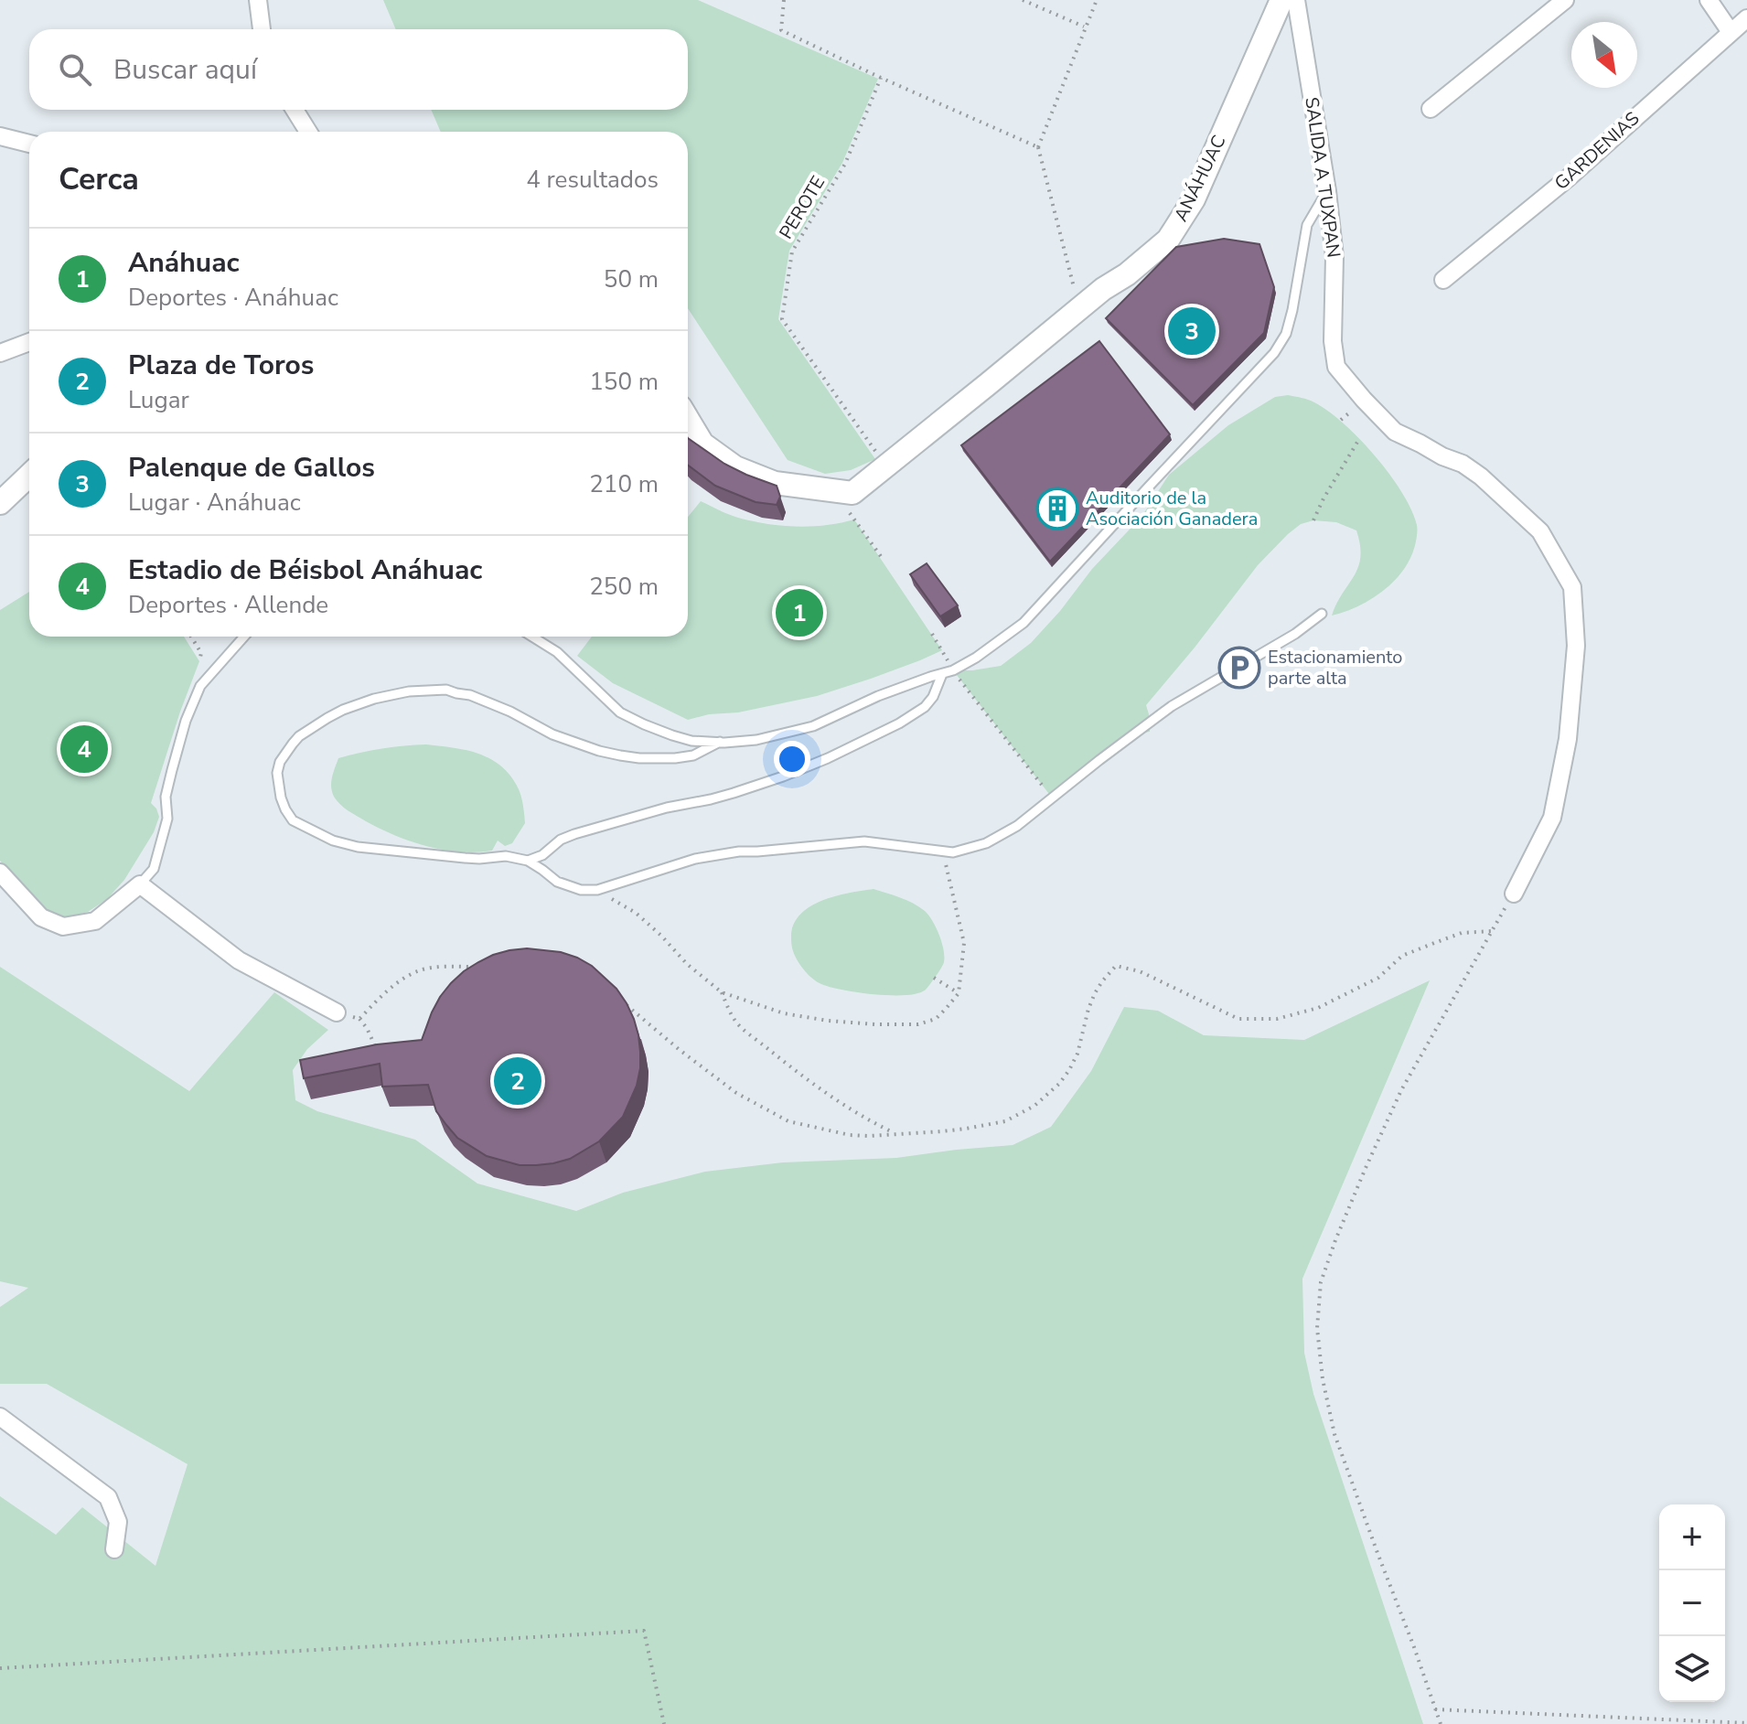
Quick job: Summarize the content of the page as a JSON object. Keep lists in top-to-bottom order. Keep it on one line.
{"streets":{"street":["GARDENIAS","SALIDA A TUXPAN","ANÁHUAC"],"path":["PEROTE"]},"places":{"building":["Auditorio de la Asociación Ganadera"],"parking":["Estacionamiento parte alta"]},"north":"bottom right","page":{"search":"Buscar aquí","heading":["Cerca","4 resultados"],"list":[{"mark":"1","name":"Anáhuac","note":"Deportes · Anáhuac","value":"50 m"},{"mark":"2","name":"Plaza de Toros","note":"Lugar","value":"150 m"},{"mark":"3","name":"Palenque de Gallos","note":"Lugar · Anáhuac","value":"210 m"},{"mark":"4","name":"Estadio de Béisbol Anáhuac","note":"Deportes · Allende","value":"250 m"}],"pins":["3","1","4","2"],"map_buttons":["+","−"]}}
